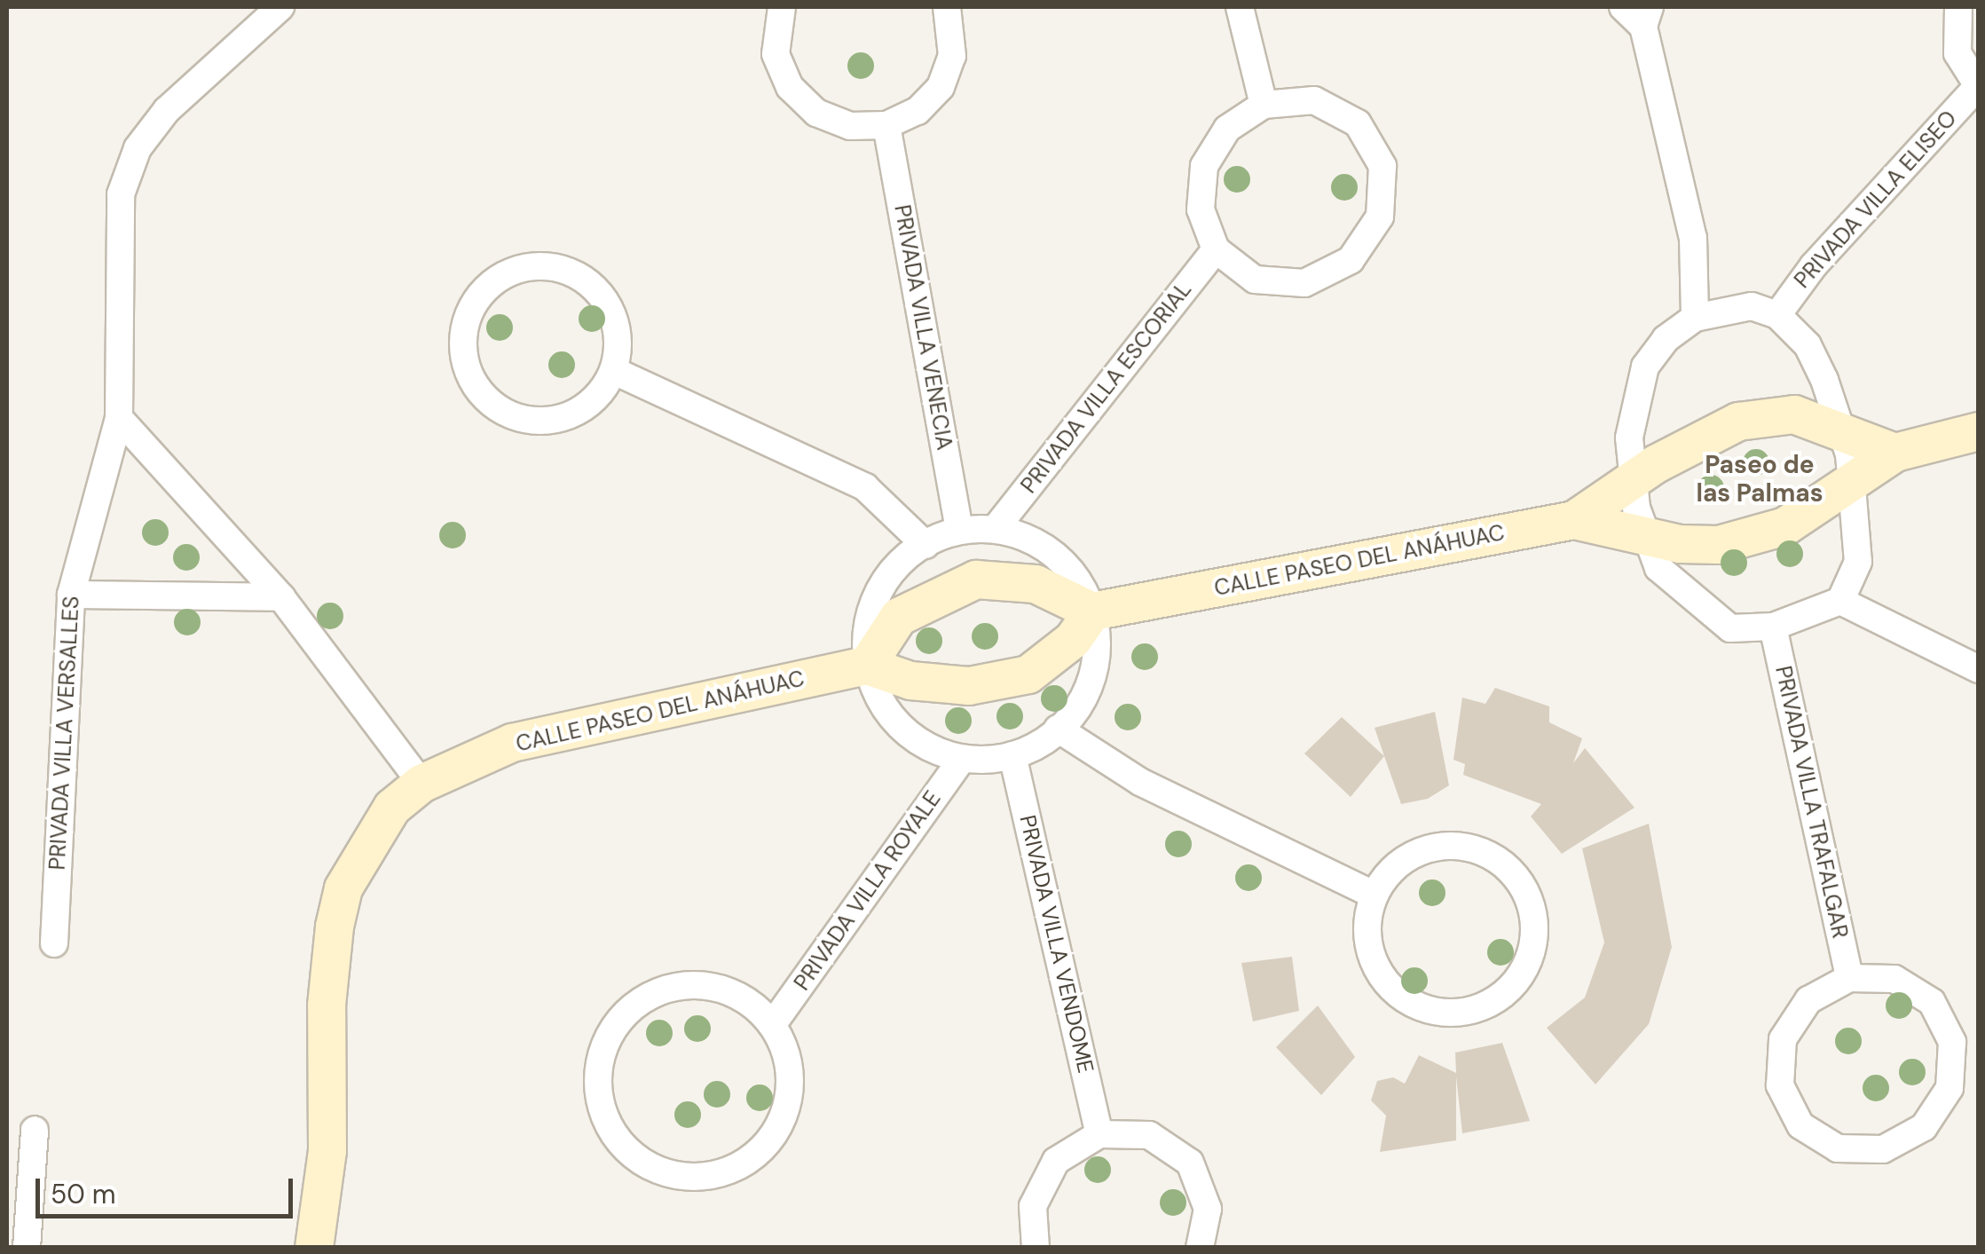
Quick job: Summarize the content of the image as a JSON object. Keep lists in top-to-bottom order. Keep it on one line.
{"streets":{"street":["PRIVADA VILLA ELISEO","PRIVADA VILLA VENECIA","PRIVADA VILLA ESCORIAL","CALLE PASEO DEL ANÁHUAC","PRIVADA VILLA VERSALLES","PRIVADA VILLA TRAFALGAR","PRIVADA VILLA ROYALE","PRIVADA VILLA VENDOME"]},"districts":["Paseo de las Palmas"],"scale_bar":"50 m"}
